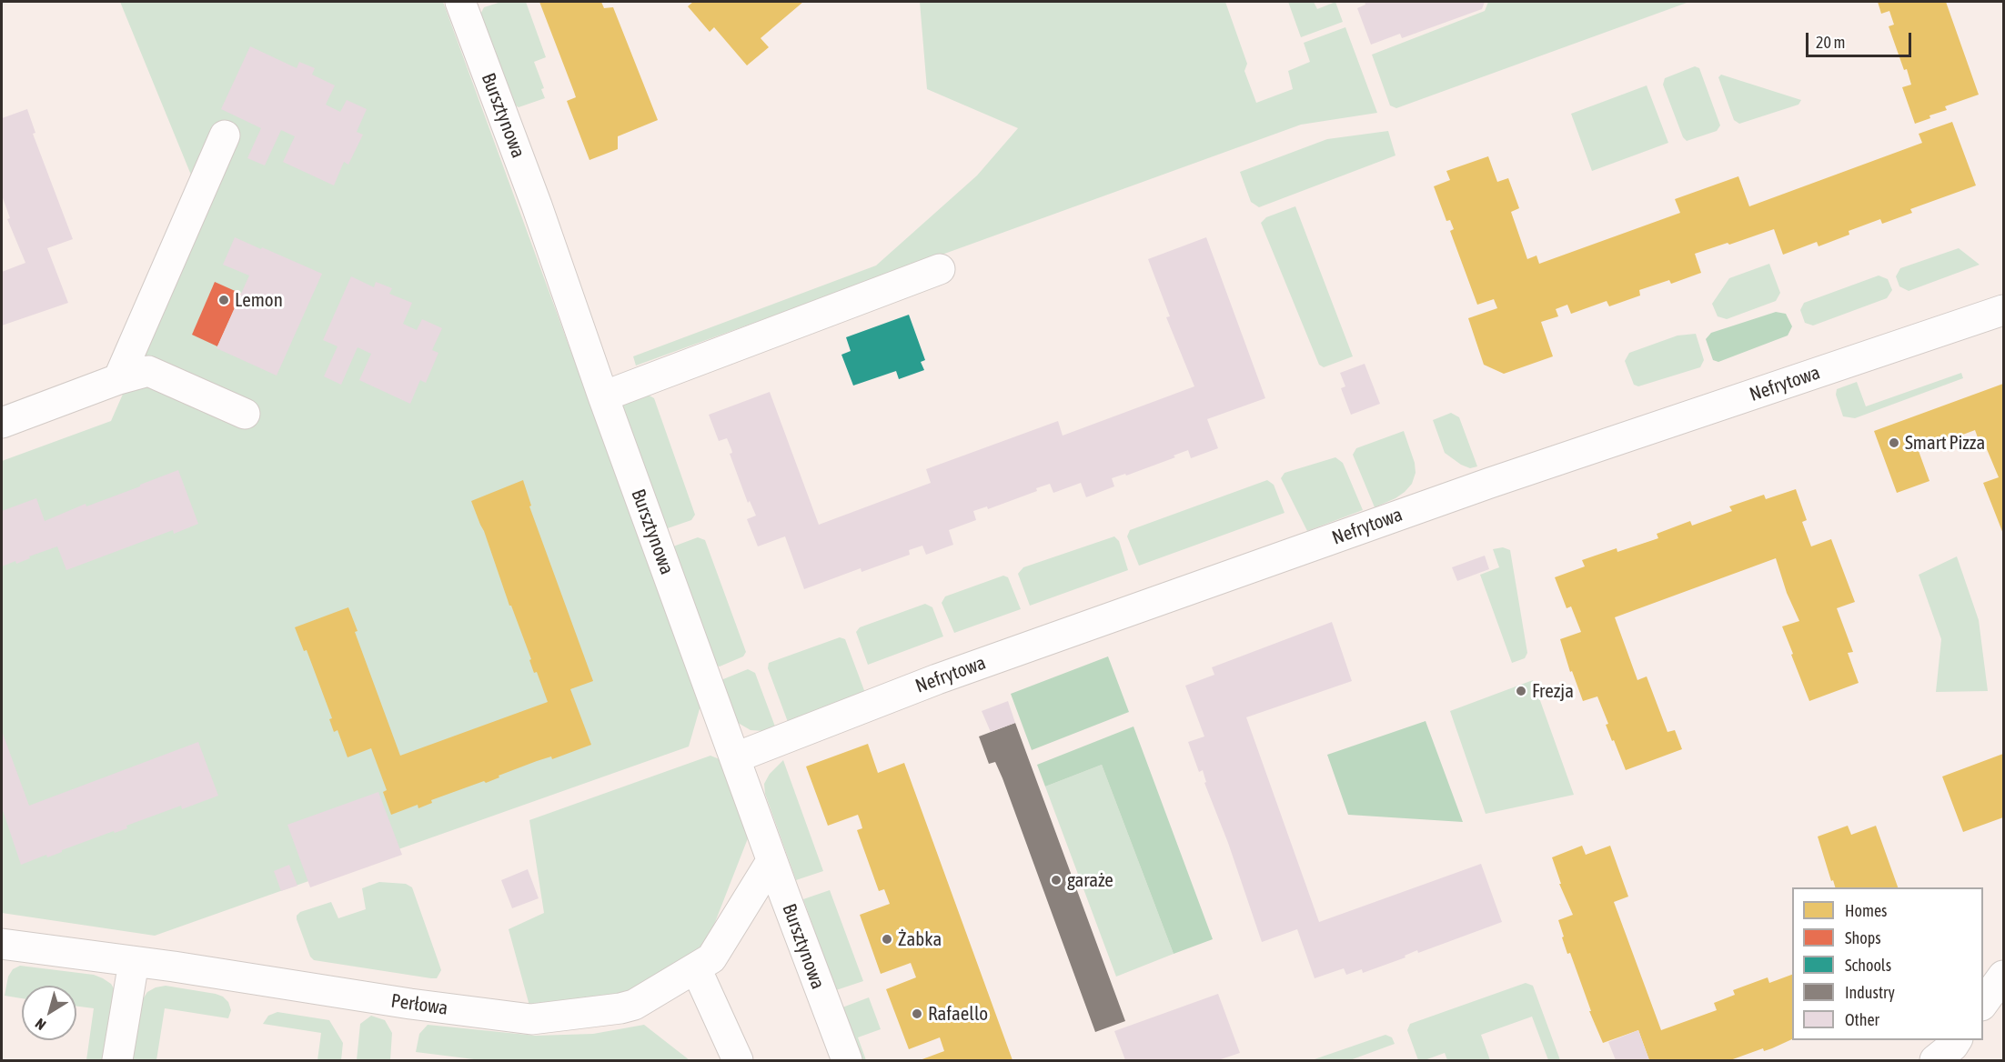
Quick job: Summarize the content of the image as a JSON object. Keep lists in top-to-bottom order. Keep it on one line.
{"streets":{"street":["Bursztynowa","Nefrytowa","Perłowa"]},"crossings":[["Bursztynowa","Nefrytowa"],["Bursztynowa","Perłowa"]],"places":["Lemon","Smart Pizza","Frezja","garaże","Żabka","Rafaello"],"legend":["Homes","Shops","Schools","Industry","Other"],"scale_bar":"20 m","north":"bottom left"}
